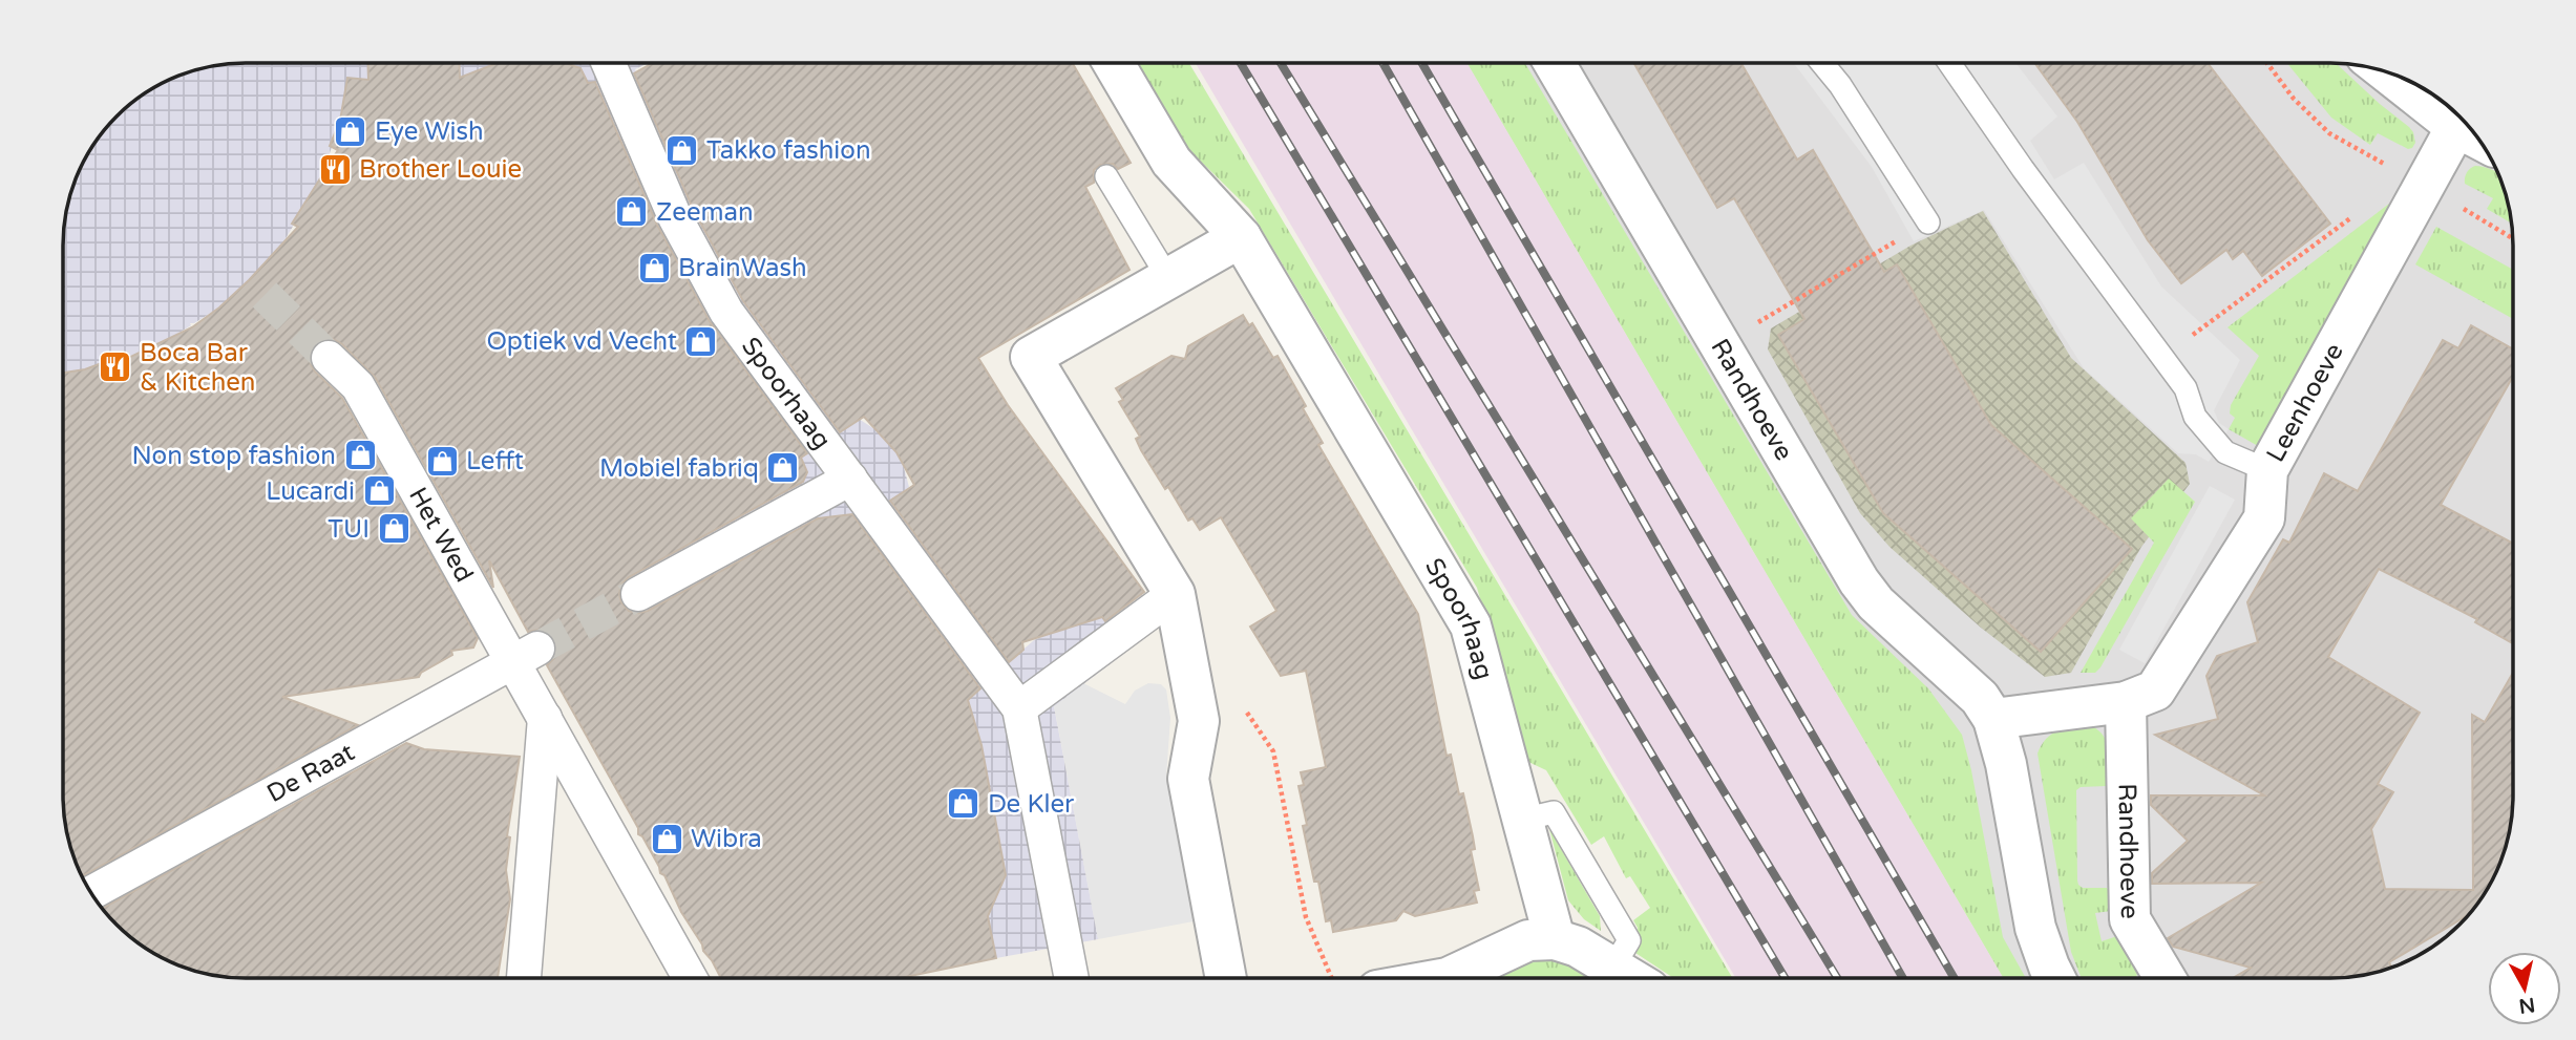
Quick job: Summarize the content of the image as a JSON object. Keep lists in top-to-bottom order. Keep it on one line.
{"streets":{"street":["Spoorhaag","Randhoeve","Leenhoeve","Het Wed","De Raat"]},"crossings":[["Randhoeve","Leenhoeve"],["Het Wed","De Raat"]],"places":{"shop":["Eye Wish","Takko fashion","Zeeman","BrainWash","Optiek vd Vecht","Non stop fashion","Lefft","Mobiel fabriq","Lucardi","TUI","De Kler","Wibra"],"restaurant":["Brother Louie","Boca Bar & Kitchen"]},"north":"bottom"}
